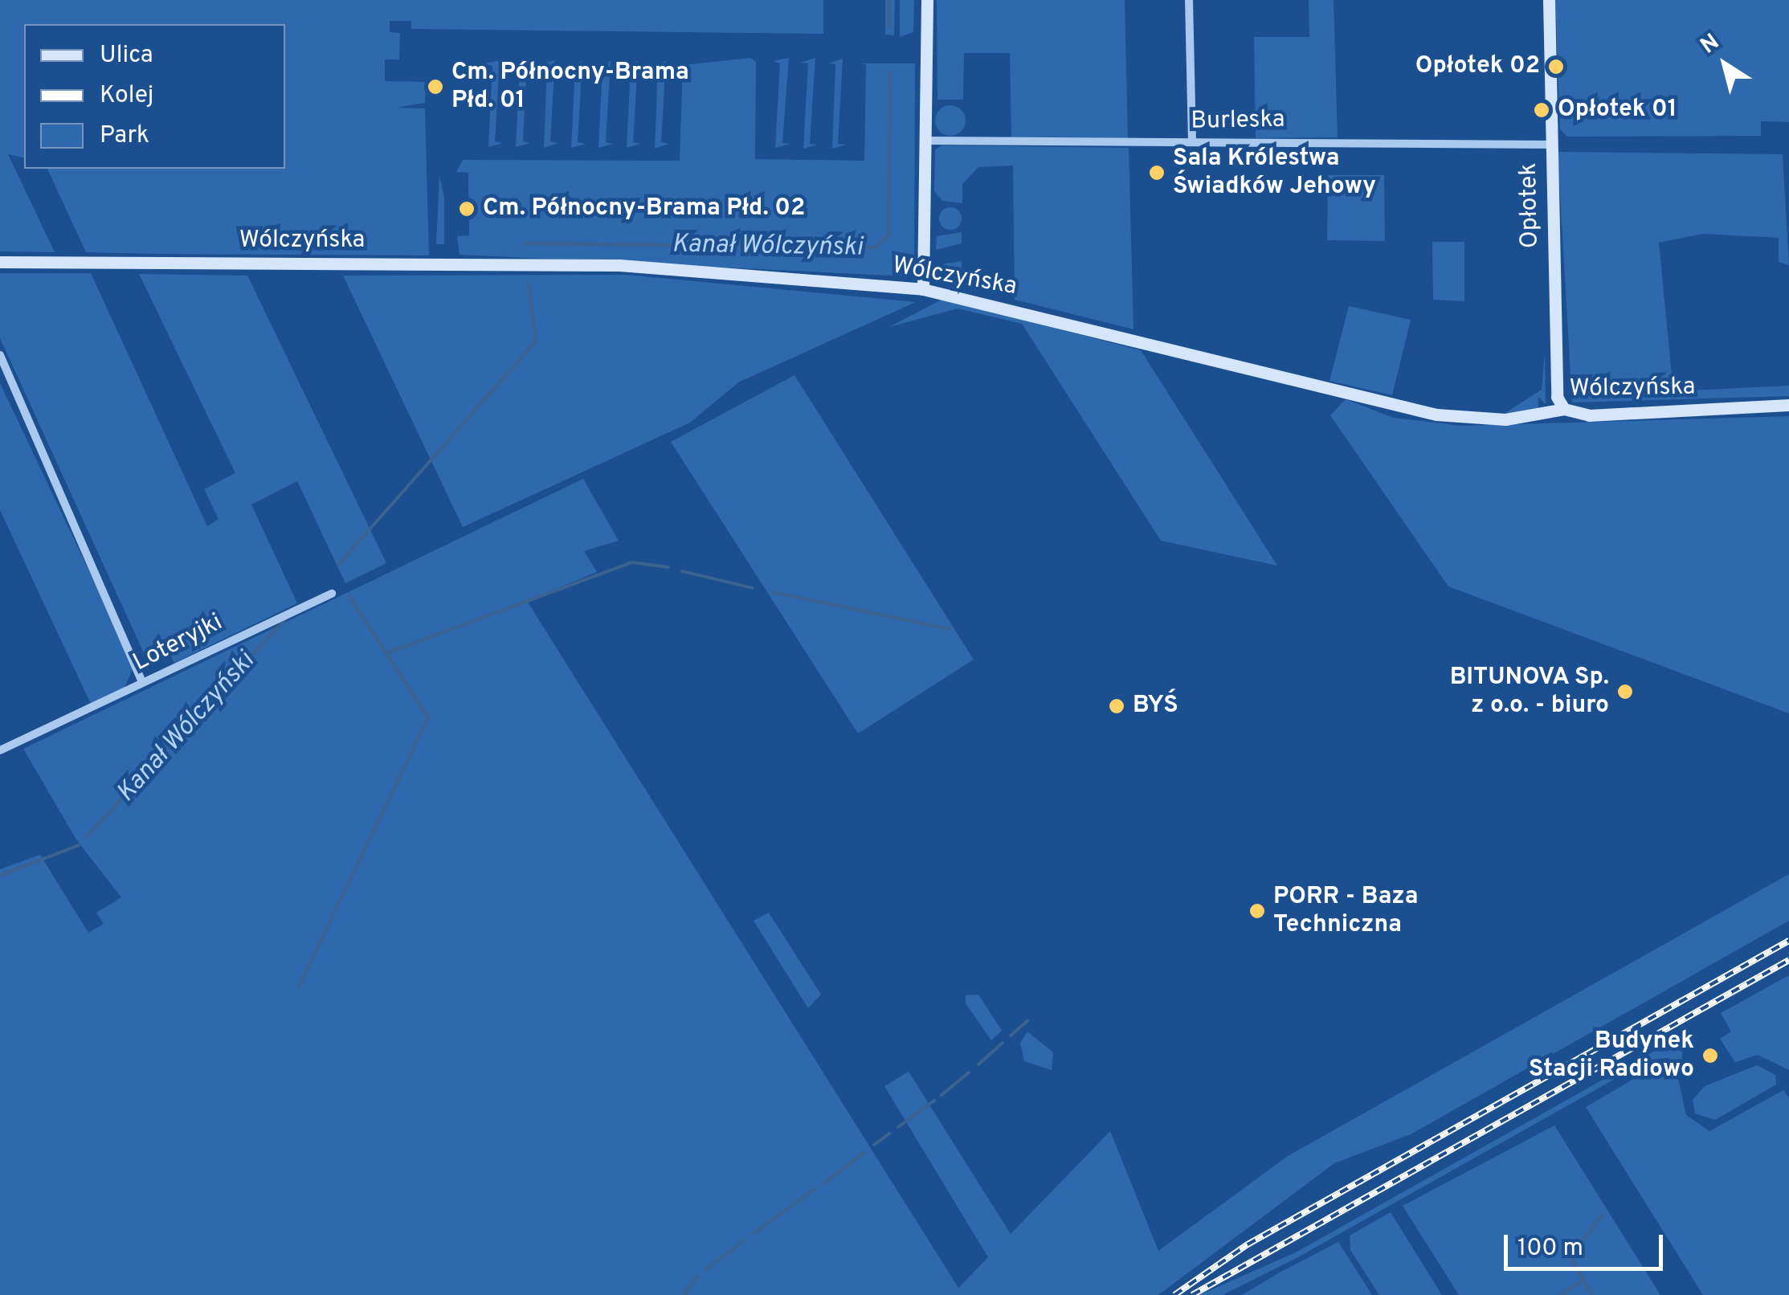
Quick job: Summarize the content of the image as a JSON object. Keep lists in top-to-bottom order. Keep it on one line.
{"streets":{"street":["Burleska","Opłotek","Wólczyńska","Loteryjki"]},"crossings":[["Burleska","Opłotek"],["Opłotek","Wólczyńska"]],"water":["Kanał Wólczyński"],"places":["Opłotek 02","Cm. Północny-Brama Płd. 01","Opłotek 01","Sala Królestwa Świadków Jehowy","Cm. Północny-Brama Płd. 02","BITUNOVA Sp. z o.o. - biuro","BYŚ","PORR - Baza Techniczna","Budynek Stacji Radiowo"],"legend":["Ulica","Kolej","Park"],"scale_bar":"100 m","north":"top left"}
